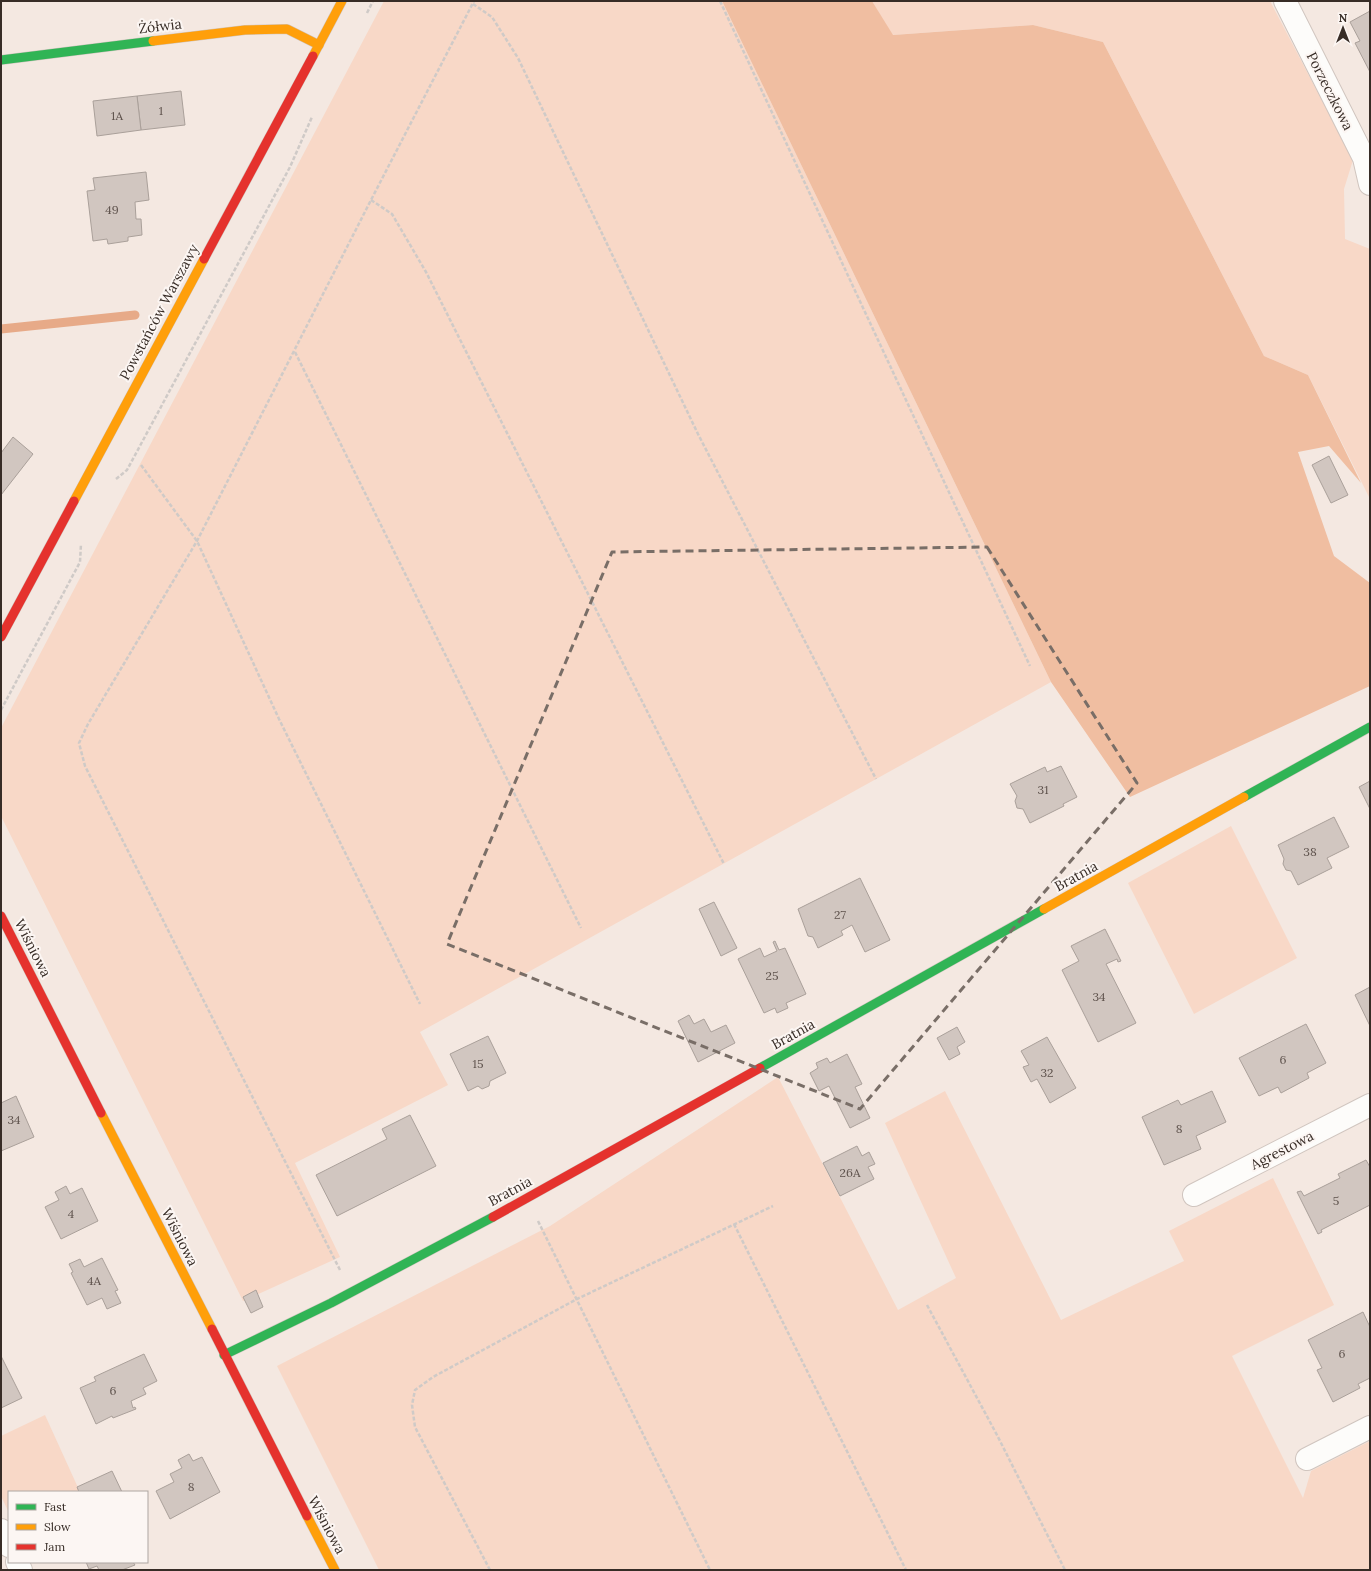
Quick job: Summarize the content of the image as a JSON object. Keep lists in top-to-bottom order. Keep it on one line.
{"streets":{"street":["Żółwia","Porzeczkowa","Powstańców Warszawy","Bratnia","Wiśniowa","Agrestowa"]},"crossings":[["Żółwia","Powstańców Warszawy"],["Bratnia","Wiśniowa"]],"house_numbers":["1","1A","49","31","38","27","25","34","6","15","32","34","8","26A","5","4","4A","6","6","8"],"legend":["Fast","Slow","Jam"],"north":"top"}
